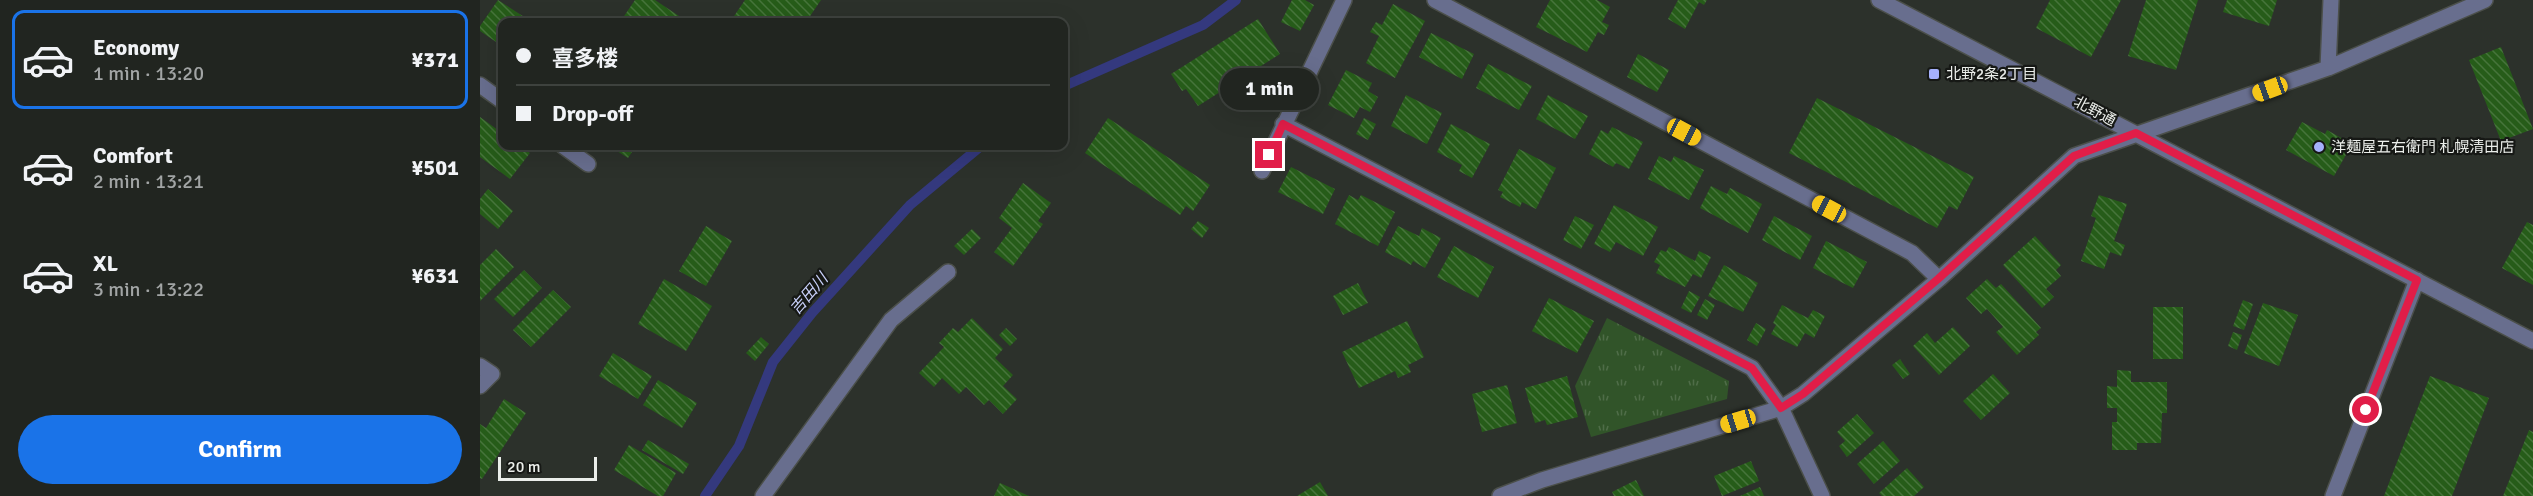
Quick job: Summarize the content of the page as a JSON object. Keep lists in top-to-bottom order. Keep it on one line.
{"streets":{"street":["北野通"]},"water":["吉田川"],"places":{"transit":["北野2条2丁目"],"other":["洋麺屋五右衛門 札幌清田店"]},"scale_bar":"20 m","page":{"list":[{"name":"Economy","note":"1 min · 13:20","value":"¥371"},{"name":"Comfort","note":"2 min · 13:21","value":"¥501"},{"name":"XL","note":"3 min · 13:22","value":"¥631"}],"banner":["喜多楼","Drop-off"],"bubble":"1 min","buttons":"Confirm","scale":"20 m"}}
